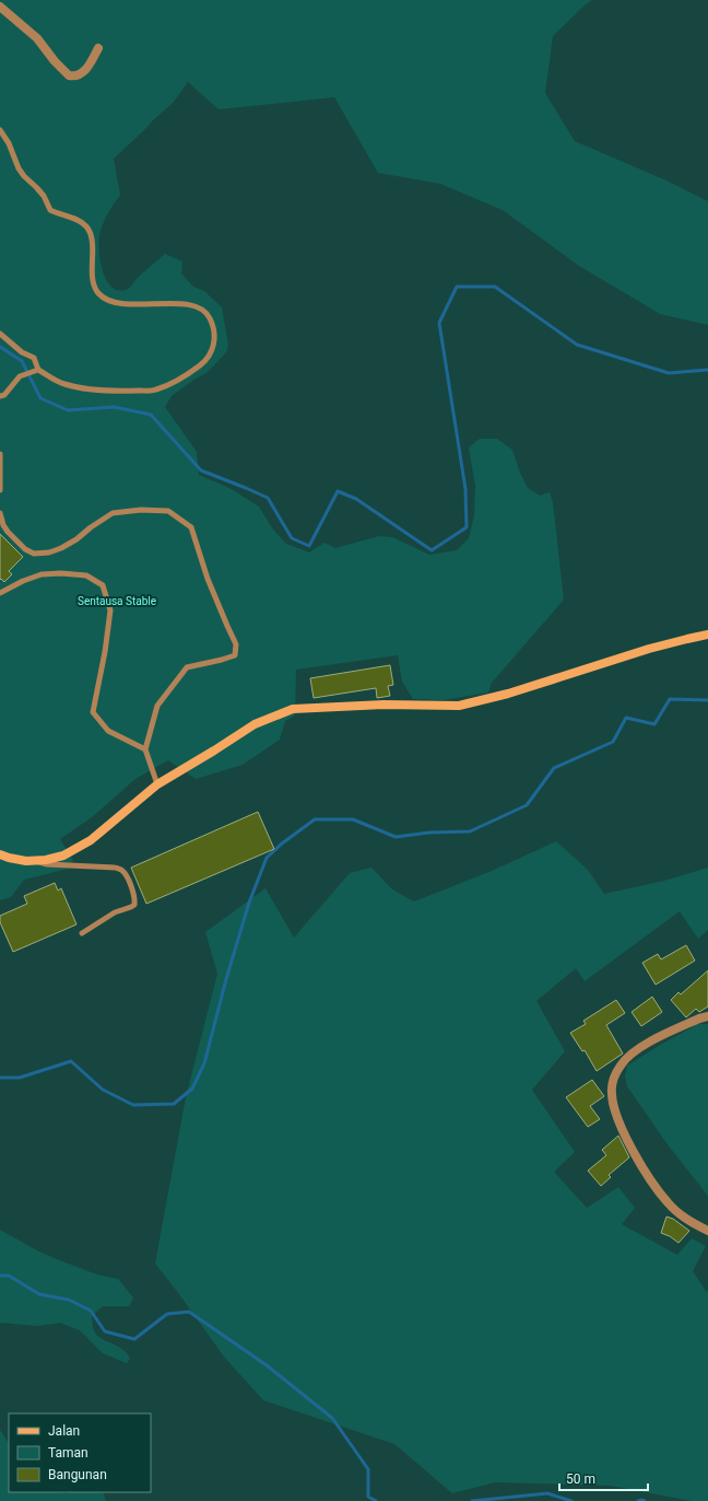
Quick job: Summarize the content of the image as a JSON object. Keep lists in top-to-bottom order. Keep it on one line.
{"parks":["Sentausa Stable"],"legend":["Jalan","Taman","Bangunan"],"scale_bar":"50 m"}
